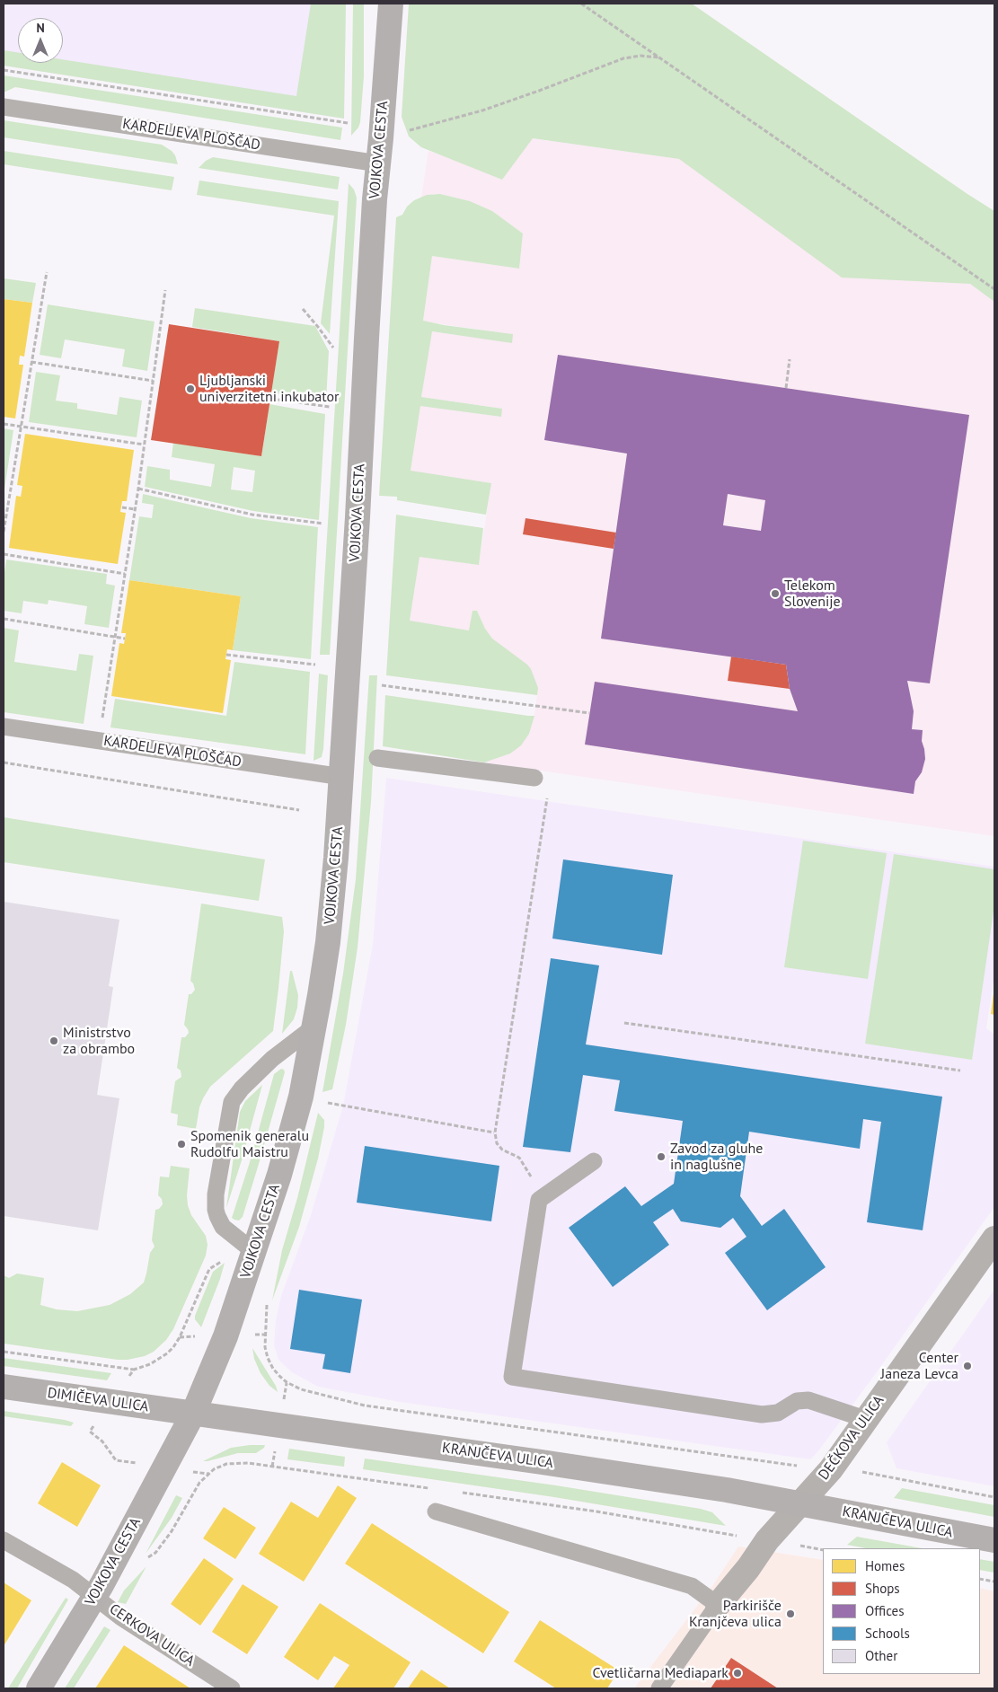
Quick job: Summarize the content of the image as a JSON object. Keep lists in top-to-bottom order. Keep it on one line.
{"streets":{"street":["VOJKOVA CESTA","DIMIČEVA ULICA","DEČKOVA ULICA","KRANJČEVA ULICA"],"lane":["KARDELJEVA PLOŠČAD","CERKOVA ULICA"]},"crossings":[["KARDELJEVA PLOŠČAD","VOJKOVA CESTA"],["VOJKOVA CESTA","DIMIČEVA ULICA"],["VOJKOVA CESTA","KRANJČEVA ULICA"],["VOJKOVA CESTA","CERKOVA ULICA"],["DIMIČEVA ULICA","KRANJČEVA ULICA"],["DEČKOVA ULICA","KRANJČEVA ULICA"]],"places":["Ljubljanski univerzitetni inkubator","Telekom Slovenije","Ministrstvo za obrambo","Spomenik generalu Rudolfu Maistru","Zavod za gluhe in naglušne","Center Janeza Levca","Parkirišče Kranjčeva ulica","Cvetličarna Mediapark"],"legend":["Homes","Shops","Offices","Schools","Other"],"north":"top"}
